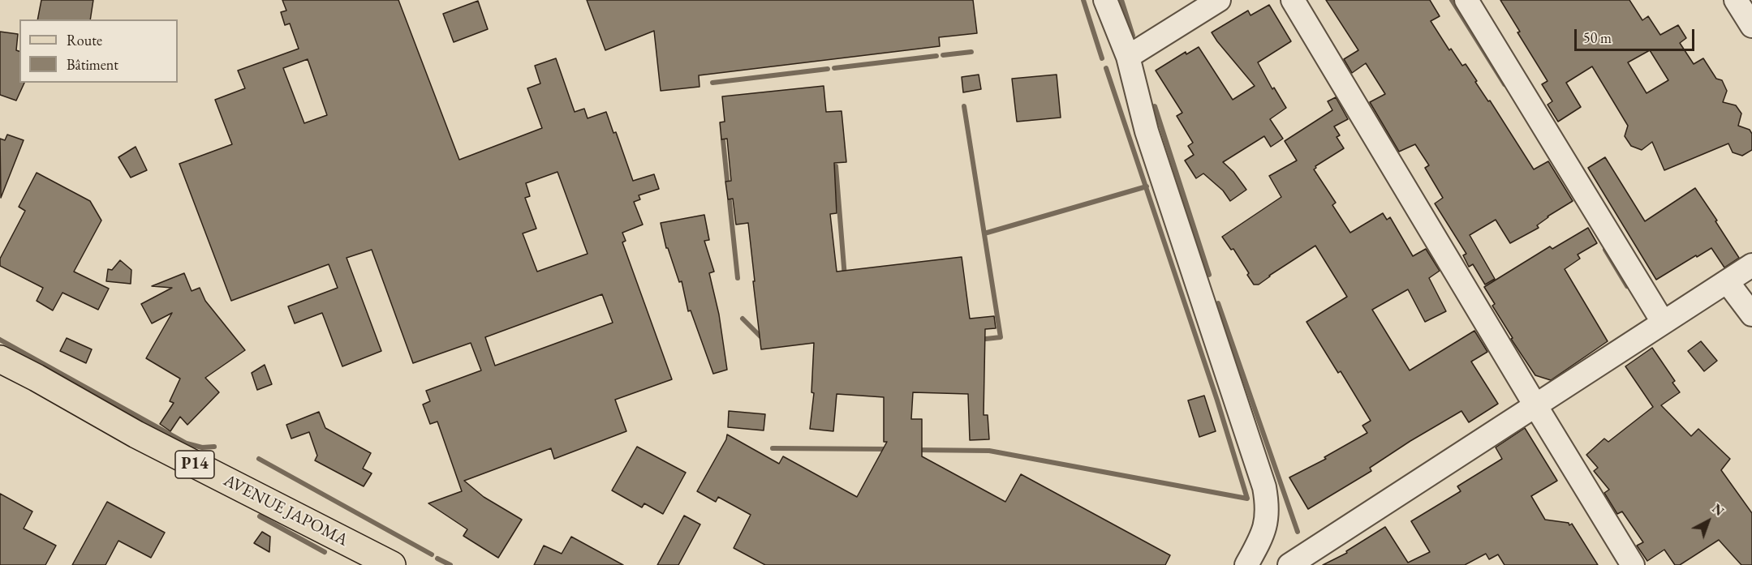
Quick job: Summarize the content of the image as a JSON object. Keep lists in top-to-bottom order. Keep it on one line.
{"streets":{"main road":["P14","AVENUE JAPOMA"]},"legend":["Route","Bâtiment"],"scale_bar":"50 m","north":"top right"}
